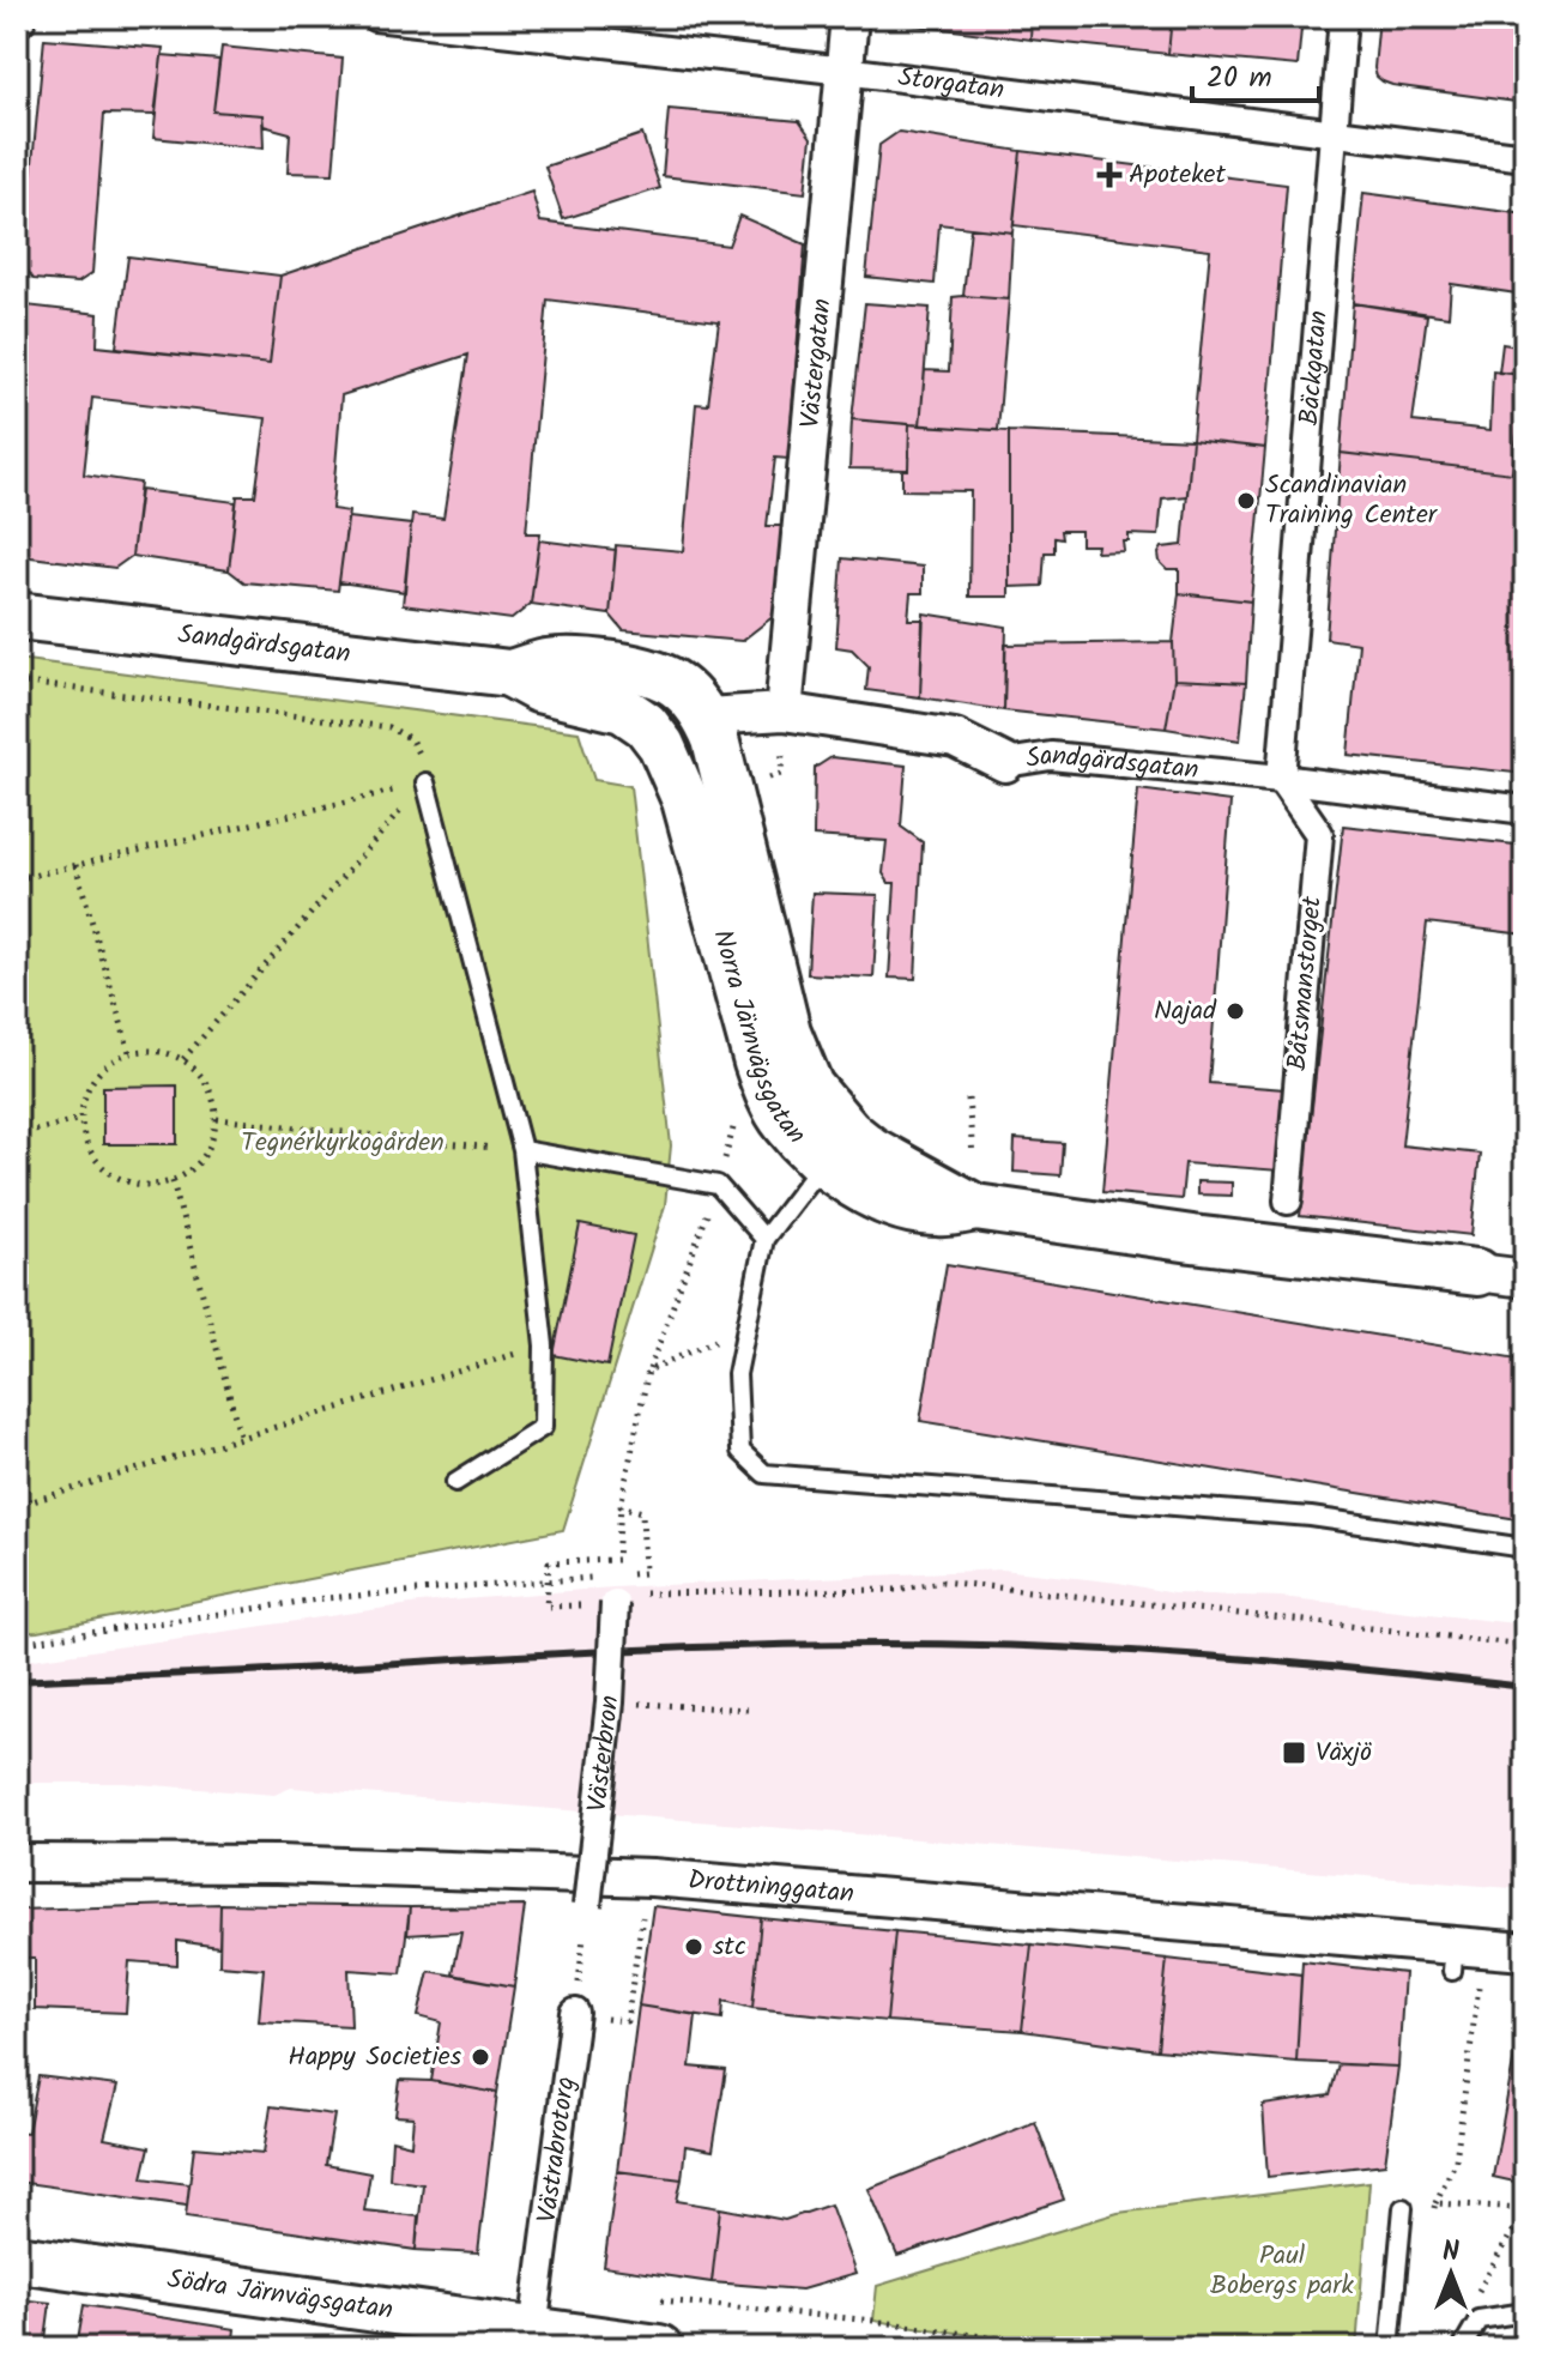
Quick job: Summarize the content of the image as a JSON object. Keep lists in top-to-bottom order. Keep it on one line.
{"streets":{"street":["Storgatan","Västergatan","Bäckgatan","Sandgärdsgatan","Båtsmanstorget","Norra Järnvägsgatan","Västerbron","Drottninggatan","Västrabrotorg","Södra Järnvägsgatan"]},"crossings":[["Storgatan","Västergatan"],["Storgatan","Bäckgatan"],["Västergatan","Sandgärdsgatan"],["Bäckgatan","Sandgärdsgatan"],["Bäckgatan","Båtsmanstorget"],["Sandgärdsgatan","Båtsmanstorget"],["Sandgärdsgatan","Norra Järnvägsgatan"],["Västrabrotorg","Södra Järnvägsgatan"]],"parks":["Tegnérkyrkogården","Paul Bobergs park"],"places":{"health":["Apoteket"],"other":["Scandinavian Training Center","Najad","stc","Happy Societies"],"transit":["Växjö"]},"scale_bar":"20 m","north":"top"}
